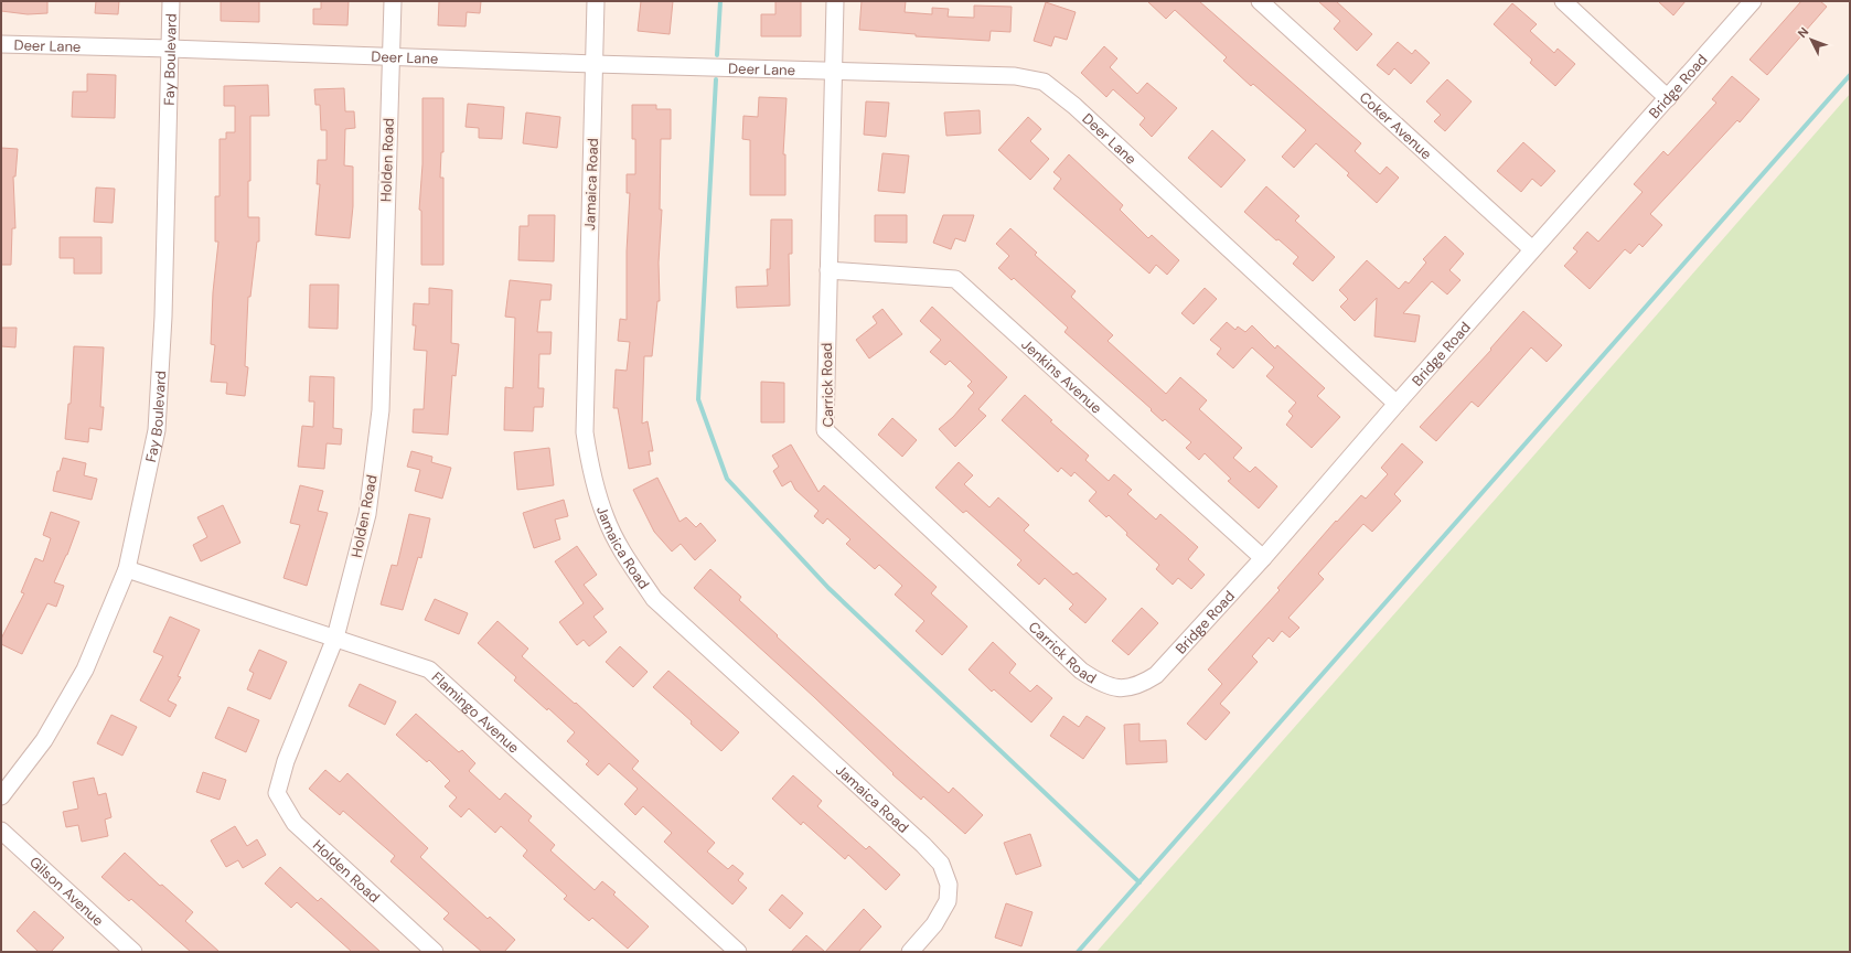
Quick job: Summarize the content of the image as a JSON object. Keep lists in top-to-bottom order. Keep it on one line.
{"streets":{"street":["Deer Lane","Fay Boulevard","Bridge Road","Coker Avenue","Holden Road","Jamaica Road","Jenkins Avenue","Carrick Road","Flamingo Avenue","Gilson Avenue"]},"crossings":[["Deer Lane","Fay Boulevard"],["Deer Lane","Bridge Road"],["Deer Lane","Holden Road"],["Deer Lane","Jamaica Road"],["Deer Lane","Carrick Road"],["Fay Boulevard","Flamingo Avenue"],["Bridge Road","Coker Avenue"],["Bridge Road","Jenkins Avenue"],["Bridge Road","Carrick Road"],["Holden Road","Flamingo Avenue"],["Jenkins Avenue","Carrick Road"]],"north":"top left"}
